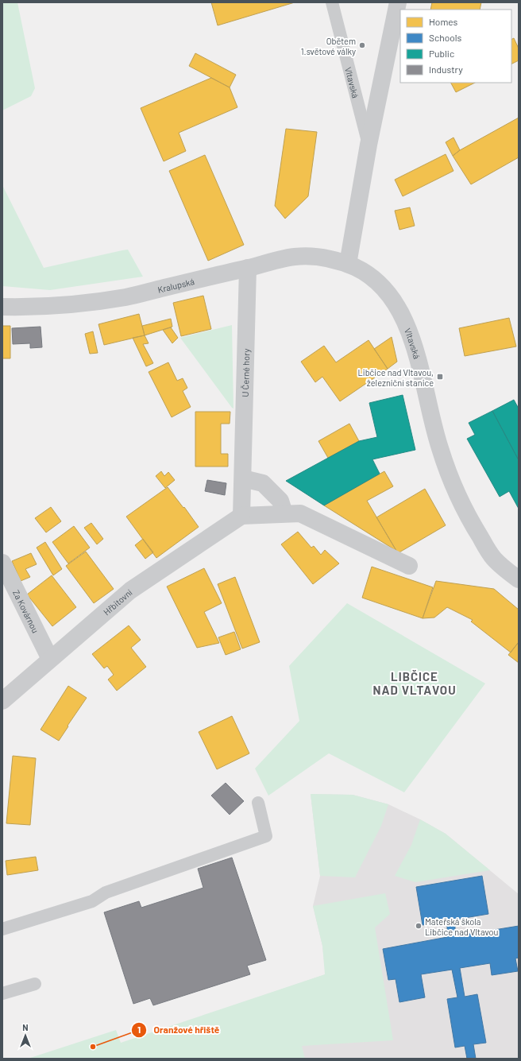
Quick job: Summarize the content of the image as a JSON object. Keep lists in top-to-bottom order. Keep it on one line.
{"streets":{"street":["Vltavská","Kralupská","U Černé hory","Hřbitovní","Za Kovárnou"]},"crossings":[["Vltavská","Kralupská"],["Kralupská","U Černé hory"],["U Černé hory","Hřbitovní"],["Hřbitovní","Za Kovárnou"]],"districts":["LIBČICE NAD VLTAVOU"],"places":{"other":["Obětem 1.světové války","Mateřská škola Libčice nad Vltavou","Oranžové hřiště"],"transit":["Libčice nad Vltavou, železniční stanice"]},"legend":["Homes","Schools","Public","Industry"],"north":"top"}
